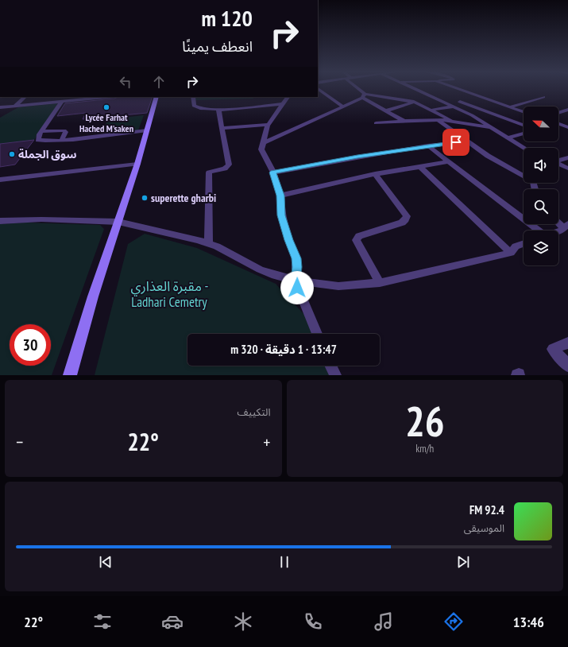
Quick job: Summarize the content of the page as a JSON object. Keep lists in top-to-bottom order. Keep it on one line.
{"parks":["مقبرة العذاري - Ladhari Cemetry"],"places":["Lycée Farhat Hached M'saken","سوق الجملة","superette gharbi"],"north":"left","page":{"turn":["120 m","انعطف يمينًا"],"limit":"30","trip":"13:47 · 1 دقيقة · 320 m","tile":[["26","km/h"],"التكييف"],"heat":["−","22°","+"],"song":["92.4 FM","الموسيقى"],"tabs":["13:46","22°"]}}
